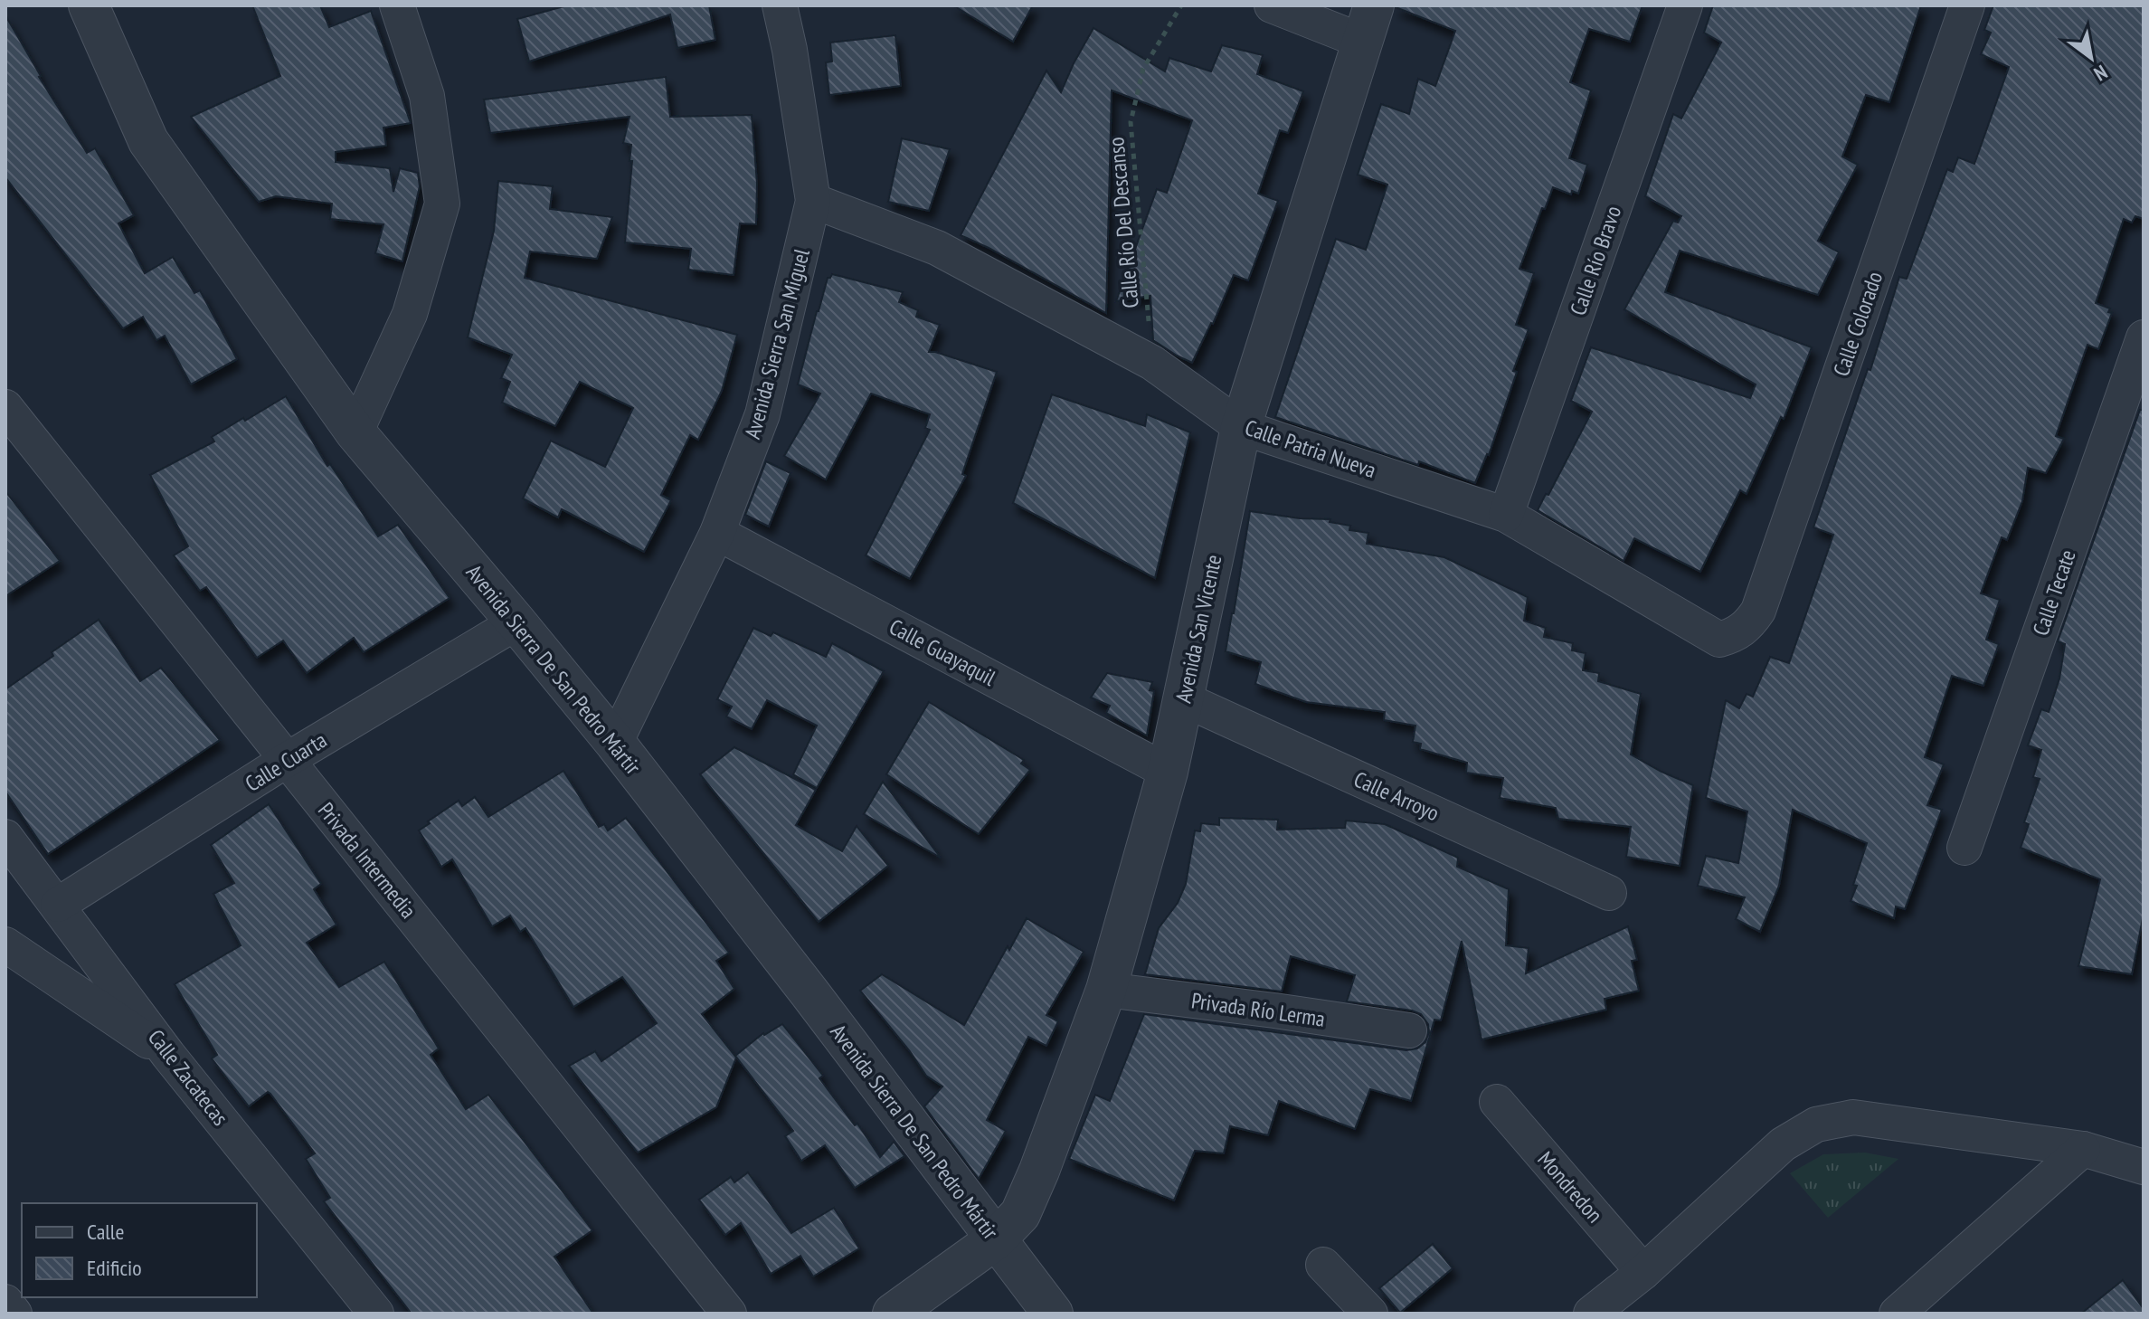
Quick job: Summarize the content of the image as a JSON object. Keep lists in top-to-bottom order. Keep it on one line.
{"streets":{"street":["Calle Río Bravo","Calle Colorado","Avenida Sierra San Miguel","Calle Patria Nueva","Calle Tecate","Avenida San Vicente","Calle Guayaquil","Avenida Sierra De San Pedro Mártir","Calle Cuarta","Calle Arroyo","Privada Intermedia","Privada Río Lerma","Calle Zacatecas","Mondredon"],"path":["Calle Río Del Descanso"]},"crossings":[["Calle Río Del Descanso","Calle Patria Nueva"],["Calle Río Bravo","Calle Patria Nueva"],["Calle Colorado","Calle Patria Nueva"],["Avenida Sierra San Miguel","Calle Patria Nueva"],["Avenida Sierra San Miguel","Calle Guayaquil"],["Avenida Sierra San Miguel","Avenida Sierra De San Pedro Mártir"],["Calle Patria Nueva","Avenida San Vicente"],["Avenida San Vicente","Calle Guayaquil"],["Avenida San Vicente","Avenida Sierra De San Pedro Mártir"],["Avenida San Vicente","Calle Arroyo"],["Avenida San Vicente","Privada Río Lerma"],["Avenida Sierra De San Pedro Mártir","Calle Cuarta"],["Calle Cuarta","Privada Intermedia"],["Calle Cuarta","Calle Zacatecas"]],"legend":["Calle","Edificio"],"north":"bottom right"}
